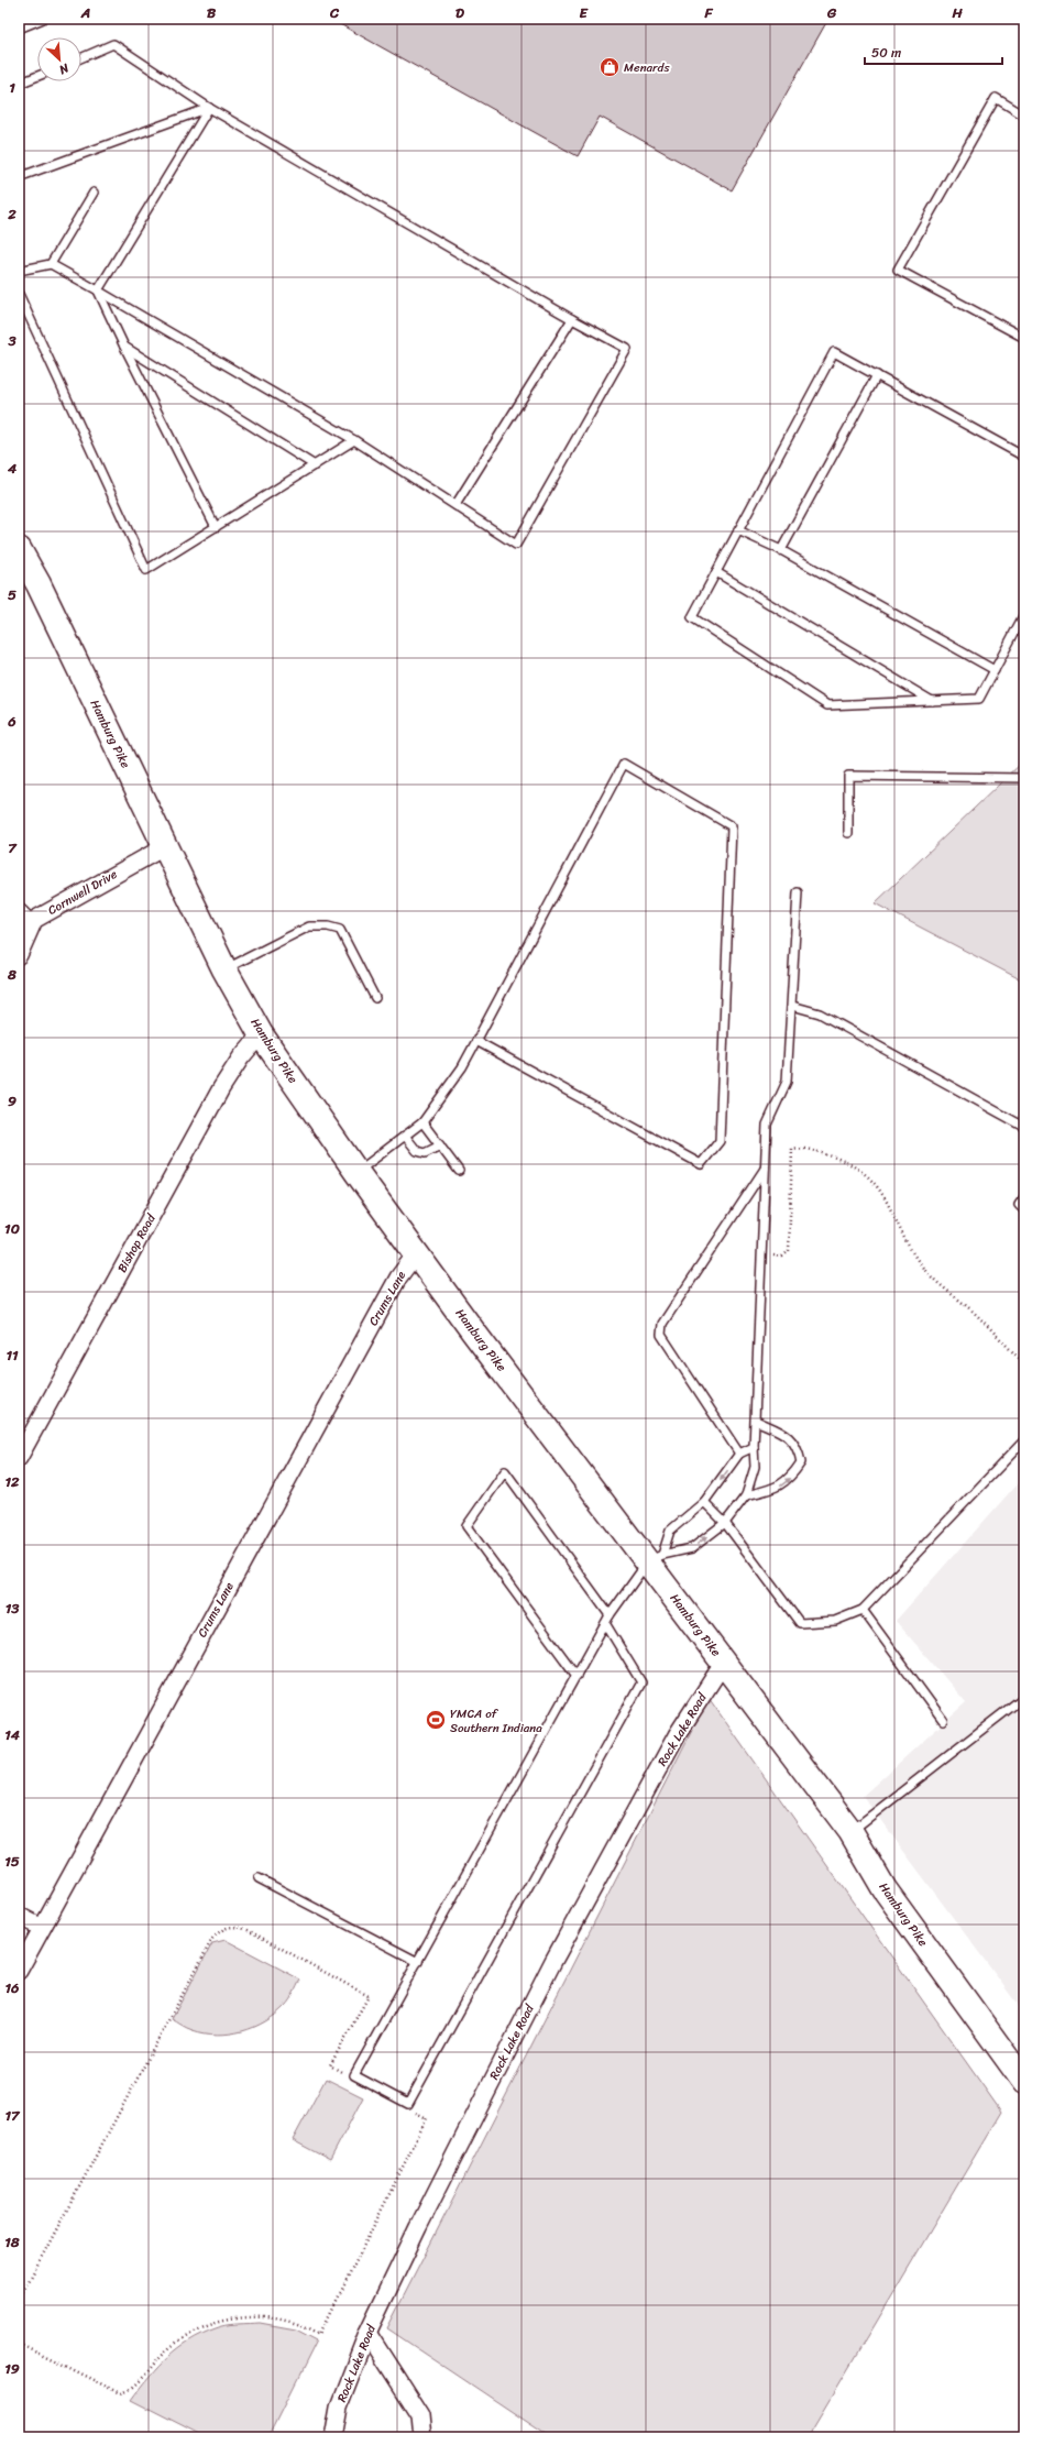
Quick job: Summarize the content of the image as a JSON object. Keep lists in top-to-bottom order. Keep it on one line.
{"streets":{"main road":["Hamburg Pike"],"street":["Cornwell Drive","Bishop Road","Crums Lane","Rock Lake Road"]},"crossings":[["Hamburg Pike","Cornwell Drive"],["Hamburg Pike","Bishop Road"],["Hamburg Pike","Crums Lane"],["Hamburg Pike","Rock Lake Road"]],"places":{"shop":["Menards"],"sports":["YMCA of Southern Indiana"]},"scale_bar":"50 m","north":"bottom right","grid":{"columns":["A","B","C","D","E","F","G","H"],"rows":["1","2","3","4","5","6","7","8","9","10","11","12","13","14","15","16","17","18","19"]}}
